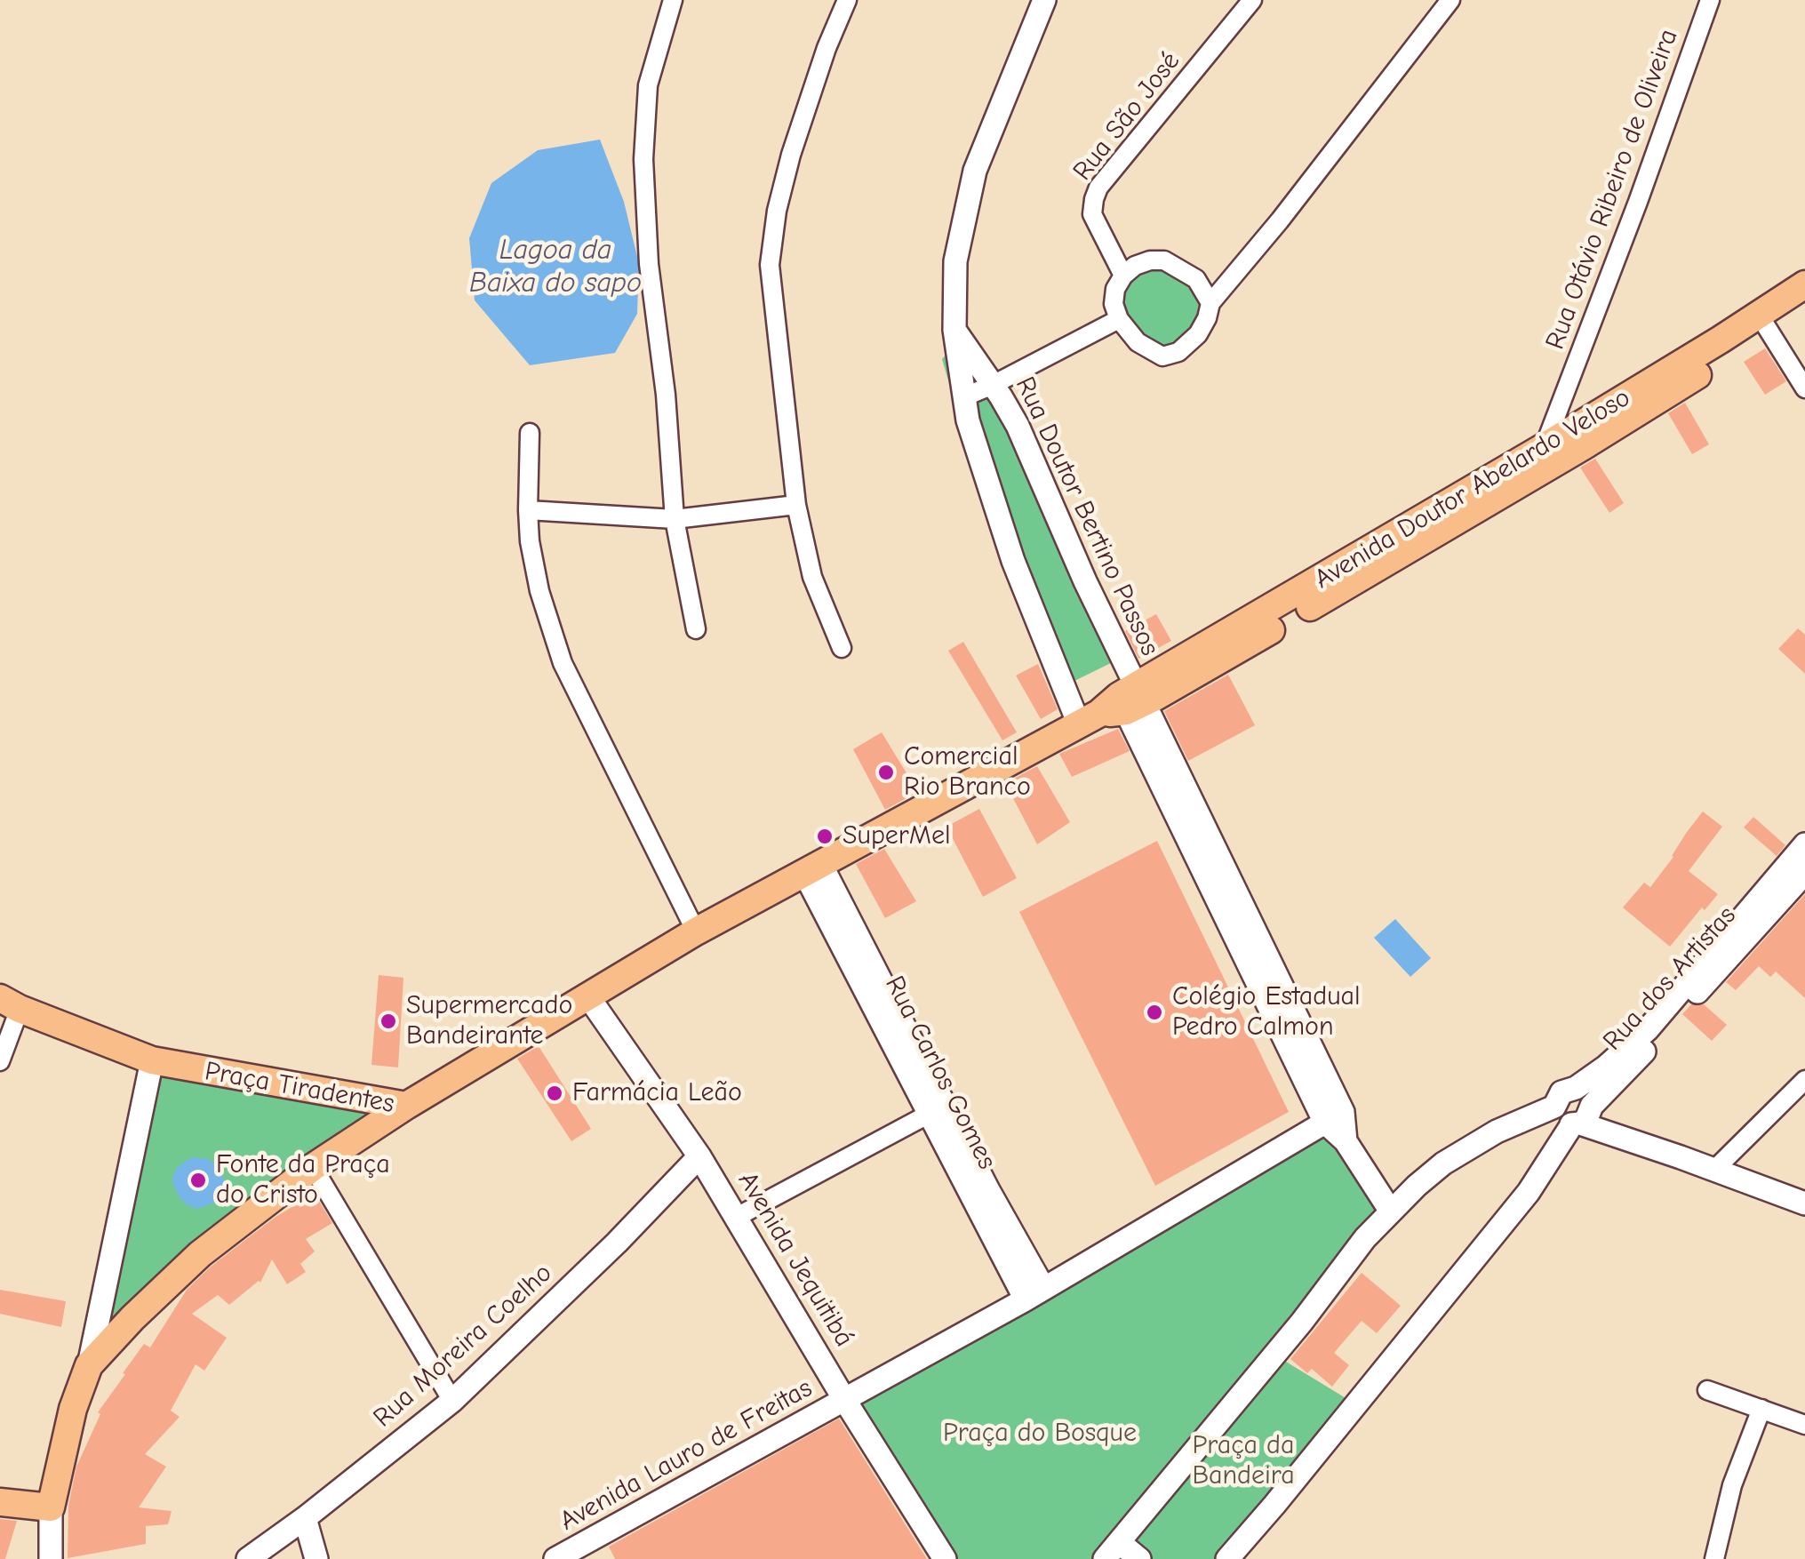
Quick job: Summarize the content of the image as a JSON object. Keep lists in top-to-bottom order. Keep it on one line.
{"streets":{"main road":["Avenida Doutor Abelardo Veloso","Praça Tiradentes"],"street":["Rua São José","Rua Otávio Ribeiro de Oliveira","Rua Doutor Bertino Passos","Rua dos Artistas","Rua Carlos Gomes","Avenida Jequitibá","Rua Moreira Coelho","Avenida Lauro de Freitas"]},"crossings":[["Rua Otávio Ribeiro de Oliveira","Avenida Doutor Abelardo Veloso"],["Avenida Doutor Abelardo Veloso","Rua Doutor Bertino Passos"],["Avenida Doutor Abelardo Veloso","Rua Carlos Gomes"],["Avenida Doutor Abelardo Veloso","Praça Tiradentes"],["Avenida Doutor Abelardo Veloso","Avenida Jequitibá"],["Avenida Jequitibá","Rua Moreira Coelho"],["Avenida Jequitibá","Avenida Lauro de Freitas"]],"water":["Lagoa da Baixa do sapo"],"parks":["Praça do Bosque","Praça da Bandeira"],"places":["Comercial Rio Branco","SuperMel","Colégio Estadual Pedro Calmon","Supermercado Bandeirante","Farmácia Leão","Fonte da Praça do Cristo"]}
